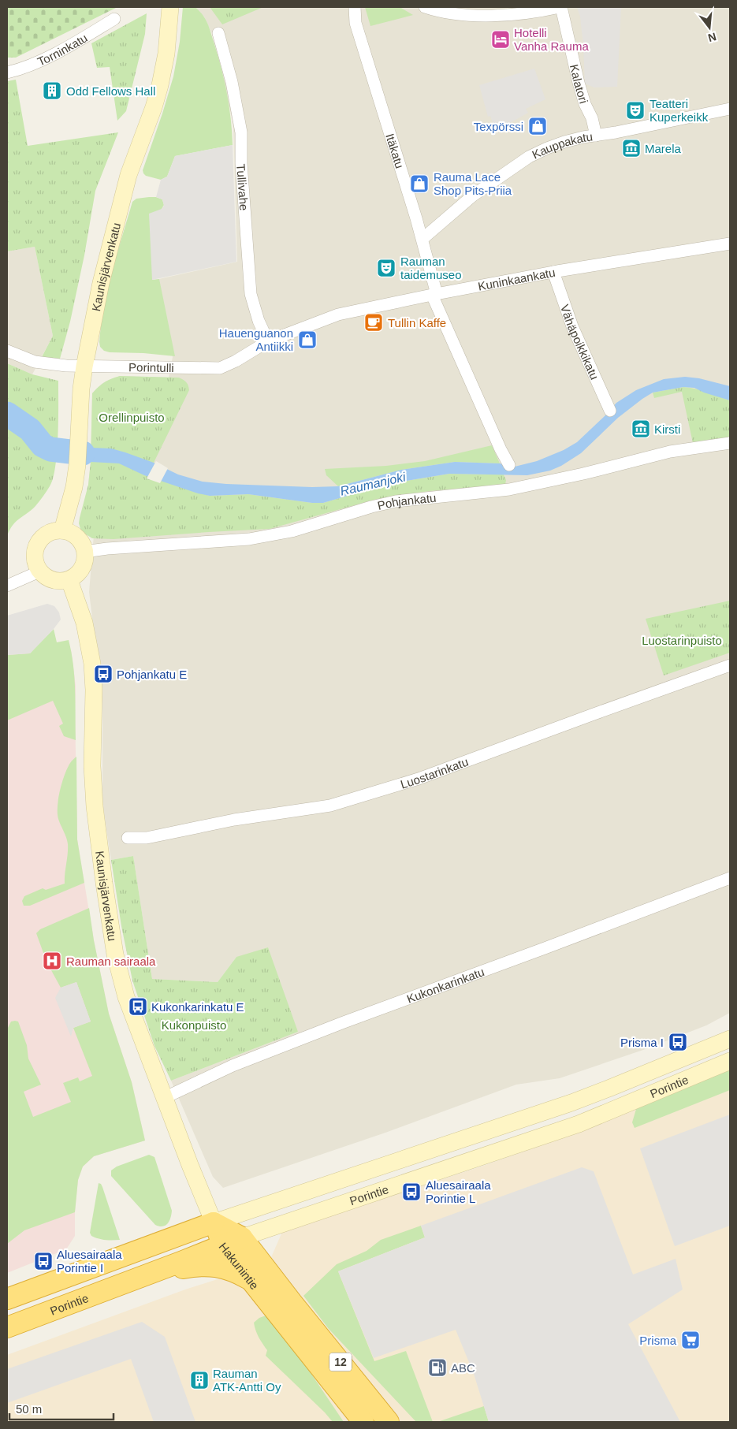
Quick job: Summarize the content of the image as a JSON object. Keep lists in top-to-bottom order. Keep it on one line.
{"streets":{"highway":["Porintie","Hakunintie","12"],"main road":["Kaunisjärvenkatu"],"street":["Torninkatu","Kalatori","Kauppakatu","Itäkatu","Tullivahe","Kuninkaankatu","Vähäpoikkikatu","Porintulli","Pohjankatu","Luostarinkatu","Kukonkarinkatu"]},"crossings":[["Kalatori","Kauppakatu"],["Kauppakatu","Itäkatu"],["Itäkatu","Kuninkaankatu"],["Tullivahe","Kuninkaankatu"],["Kaunisjärvenkatu","Porintulli"],["Kaunisjärvenkatu","Pohjankatu"],["Kaunisjärvenkatu","Kukonkarinkatu"],["Kaunisjärvenkatu","Porintie"],["Kaunisjärvenkatu","Hakunintie"],["Kuninkaankatu","Vähäpoikkikatu"],["Kuninkaankatu","Porintulli"],["Porintie","Hakunintie"],["Porintie","12"],["Hakunintie","12"]],"water":["Raumanjoki"],"parks":["Orellinpuisto","Luostarinpuisto","Kukonpuisto"],"places":{"hotel":["Hotelli Vanha Rauma"],"building":["Odd Fellows Hall","Rauman ATK-Antti Oy"],"theatre":["Teatteri Kuperkeikk","Rauman taidemuseo"],"shop":["Texpörssi","Rauma Lace Shop Pits-Priia","Hauenguanon Antiikki"],"museum":["Marela","Kirsti"],"cafe":["Tullin Kaffe"],"bus stop":["Pohjankatu E","Kukonkarinkatu E","Prisma I","Aluesairaala Porintie L","Aluesairaala Porintie I"],"hospital":["Rauman sairaala"],"supermarket":["Prisma"],"fuel station":["ABC"]},"scale_bar":"50 m","north":"bottom"}
